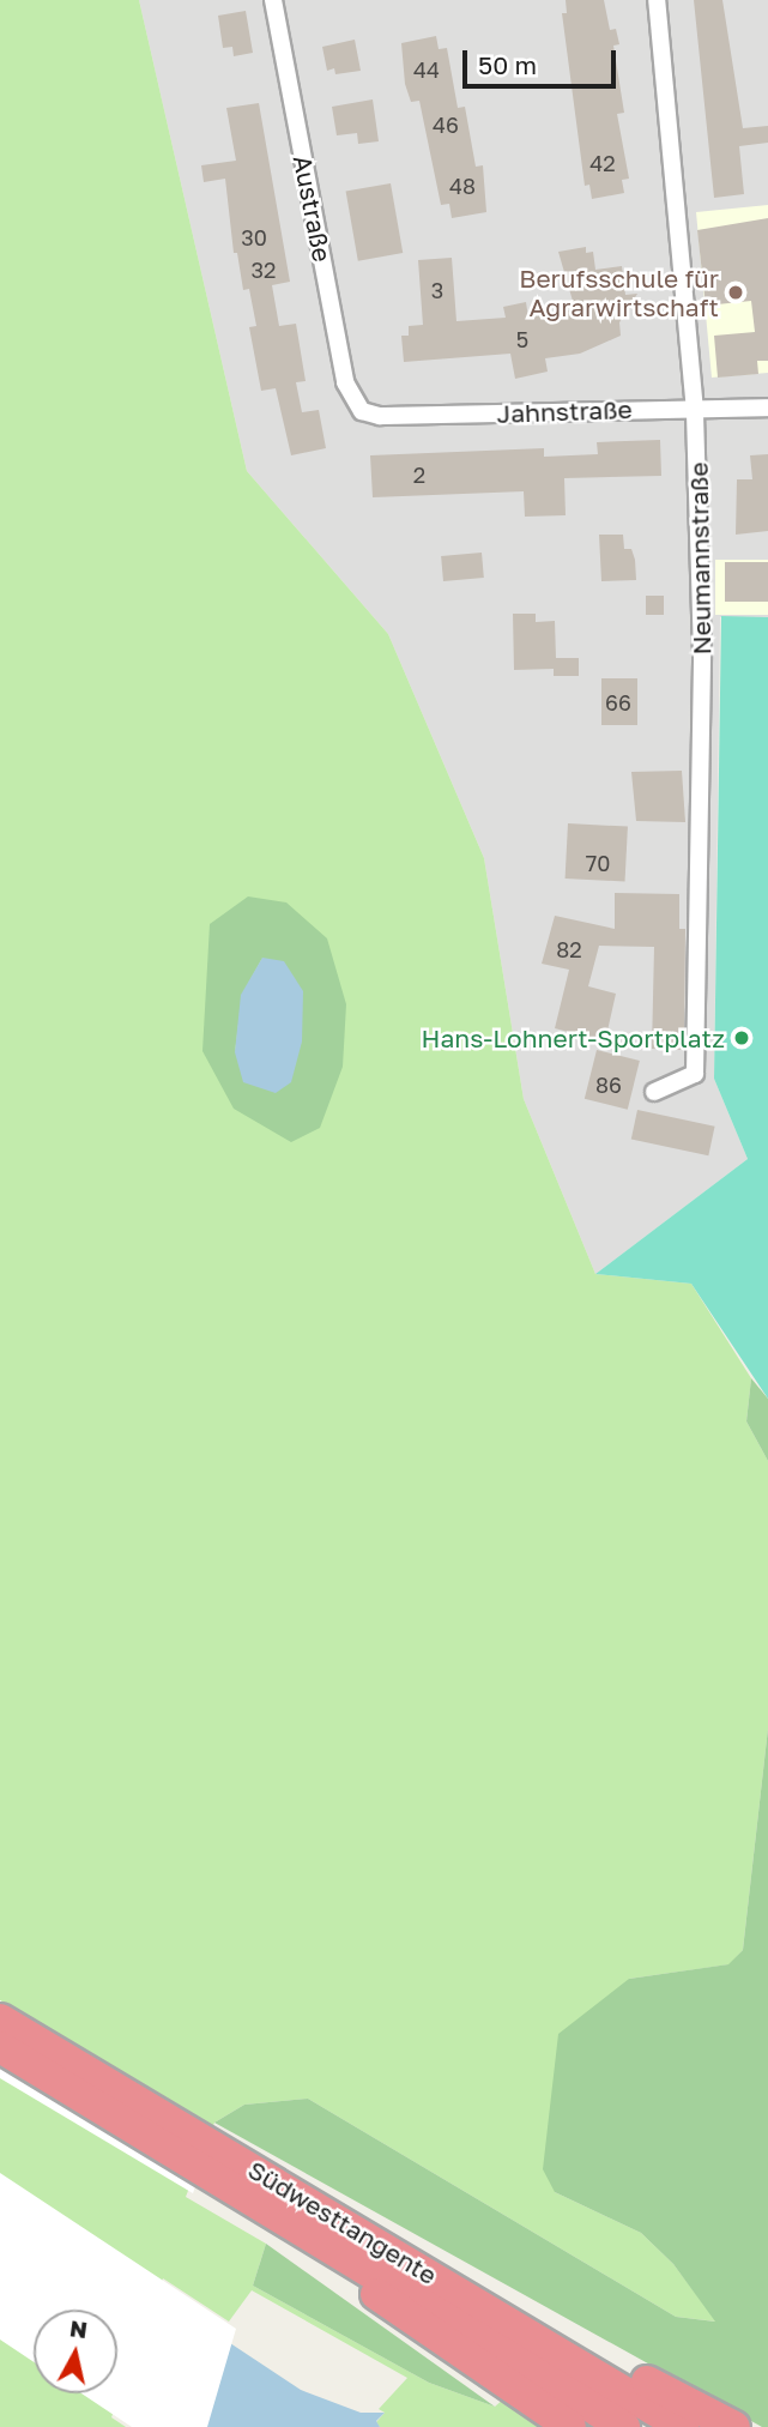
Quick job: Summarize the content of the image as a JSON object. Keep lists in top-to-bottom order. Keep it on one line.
{"streets":{"highway":["Südwesttangente"],"street":["Austraße","Jahnstraße","Neumannstraße"]},"crossings":[["Austraße","Jahnstraße"],["Jahnstraße","Neumannstraße"]],"places":["Berufsschule für Agrarwirtschaft","Hans-Lohnert-Sportplatz"],"house_numbers":["44","46","42","48","30","32","3","5","2","66","70","82","86"],"scale_bar":"50 m","north":"top"}
